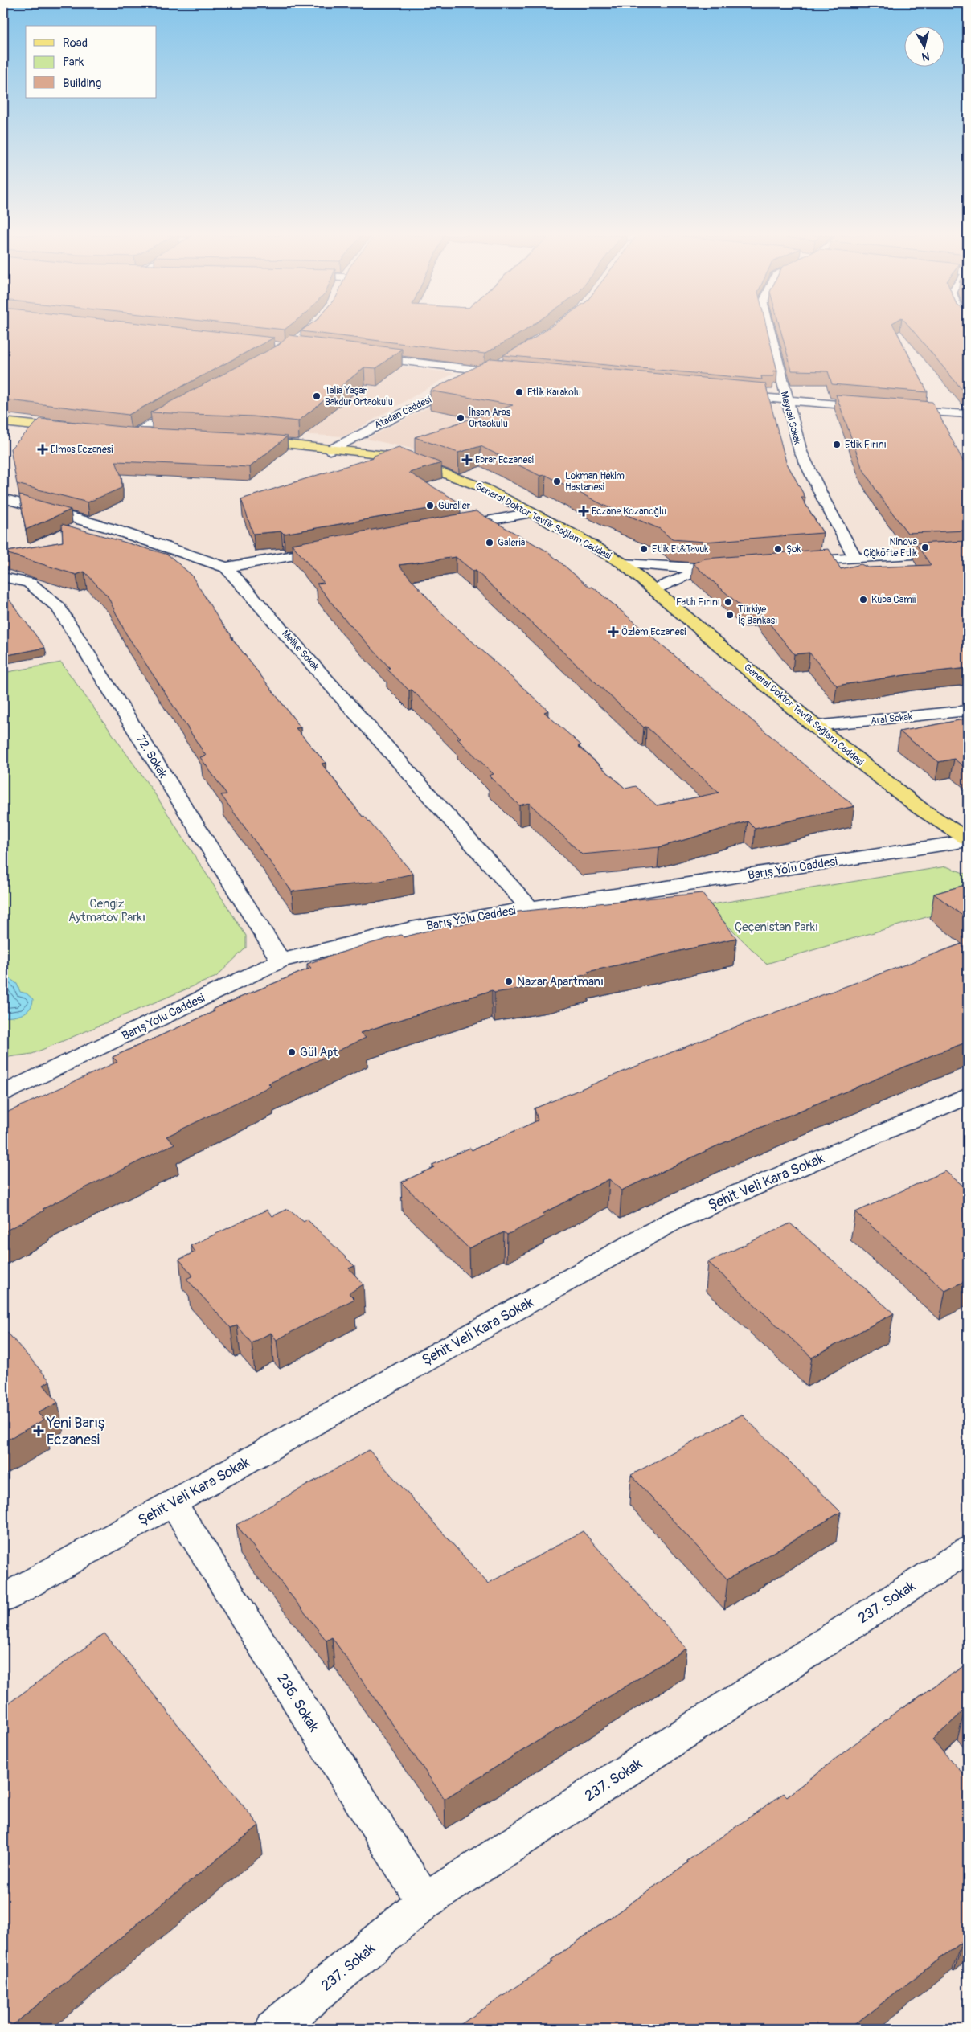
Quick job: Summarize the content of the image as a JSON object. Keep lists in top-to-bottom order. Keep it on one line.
{"streets":{"main road":["General Doktor Tevfik Sağlam Caddesi"],"street":["Atadan Caddesi","Meyveli Sokak","Melike Sokak","Aral Sokak","72. Sokak","Barış Yolu Caddesi","Şehit Veli Kara Sokak","237. Sokak","236. Sokak"]},"crossings":[["Atadan Caddesi","General Doktor Tevfik Sağlam Caddesi"],["General Doktor Tevfik Sağlam Caddesi","Aral Sokak"],["General Doktor Tevfik Sağlam Caddesi","Barış Yolu Caddesi"],["Melike Sokak","Barış Yolu Caddesi"],["72. Sokak","Barış Yolu Caddesi"],["Şehit Veli Kara Sokak","236. Sokak"],["237. Sokak","236. Sokak"]],"parks":["Cengiz Aytmatov Parkı","Çeçenistan Parkı"],"places":{"other":["Etlik Karakolu","Talia Yaşar Bakdur Ortaokulu","İhsan Aras Ortaokulu","Etlik Fırını","Lokman Hekim Hastanesi","Güreller","Galeria","Ninova Çiğköfte Etlik","Etlik Et&Tavuk","Şok","Kuba Camii","Fatih Fırını","Türkiye İş Bankası","Nazar Apartmanı","Gül Apt"],"health":["Elmas Eczanesi","Ebrar Eczanesi","Eczane Kozanoğlu","Özlem Eczanesi","Yeni Barış Eczanesi"]},"legend":["Road","Park","Building"],"north":"bottom"}
